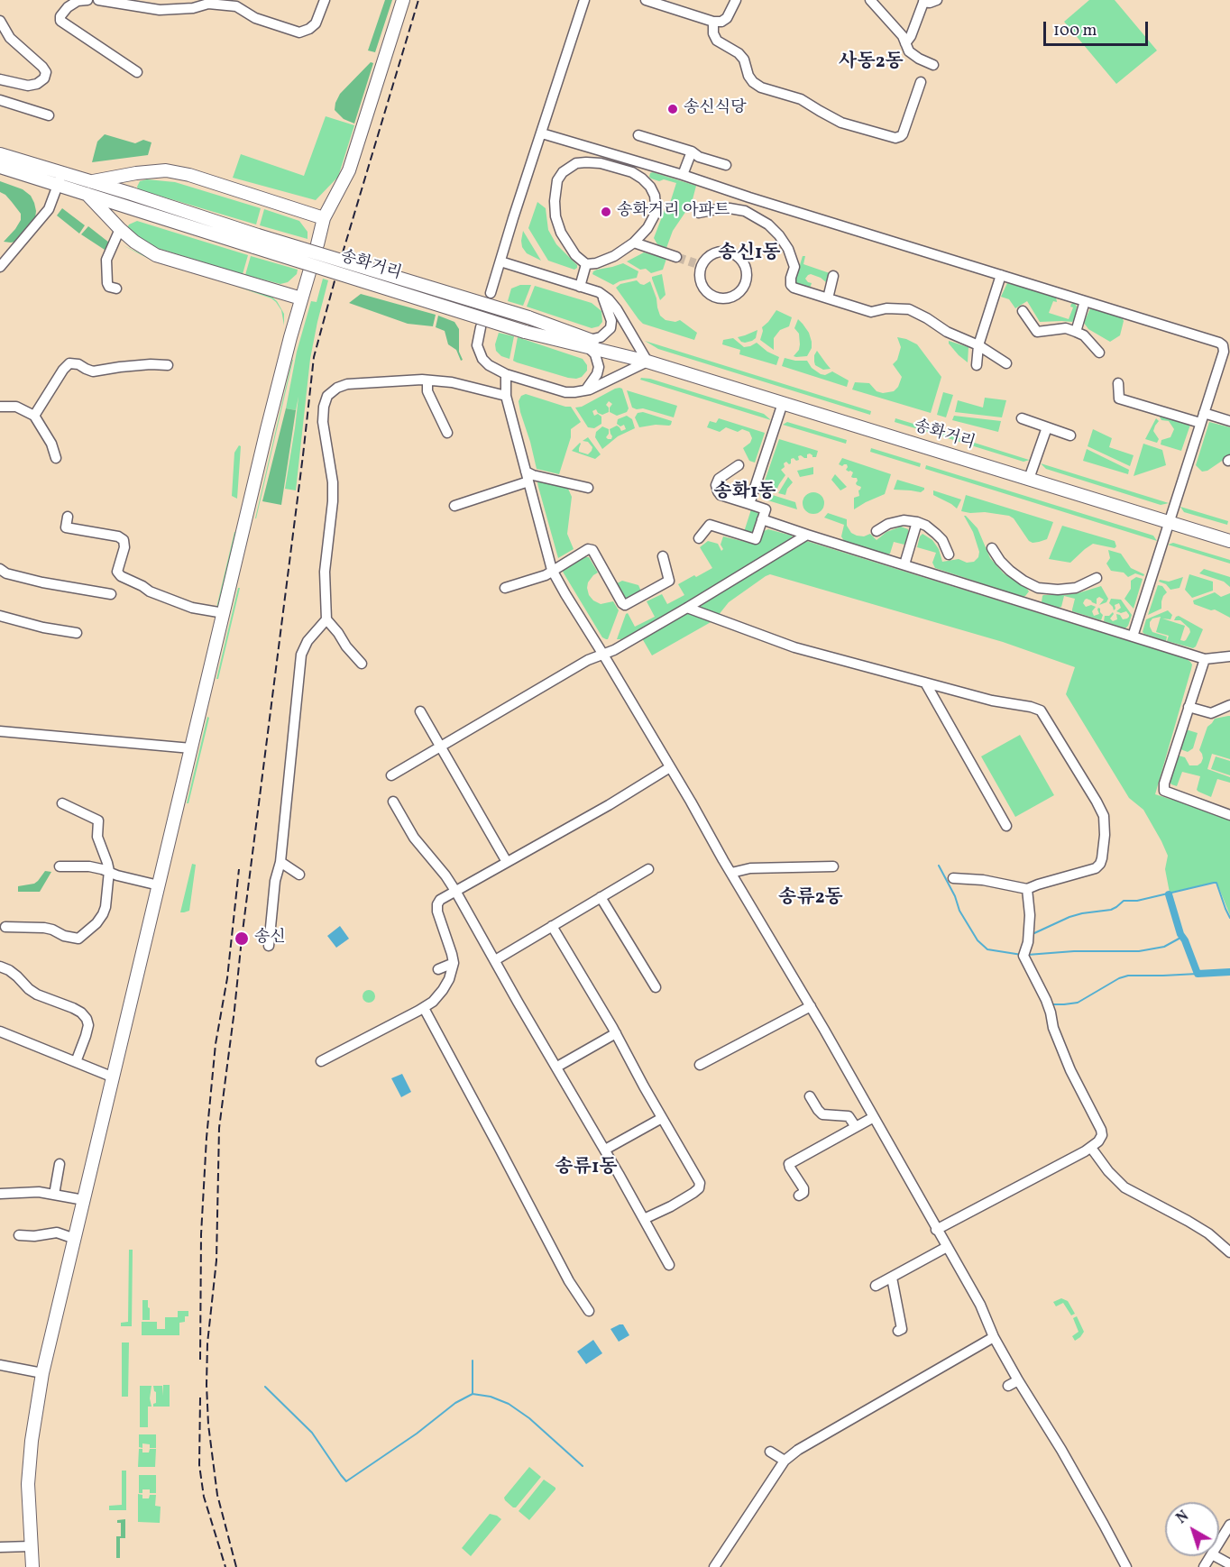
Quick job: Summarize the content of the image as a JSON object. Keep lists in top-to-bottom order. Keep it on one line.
{"streets":{"main road":["송화거리"]},"districts":["사동2동","송신1동","송화1동","송류2동","송류1동"],"places":["송신식당","송화거리 아파트","송신"],"scale_bar":"100 m","north":"top left"}
